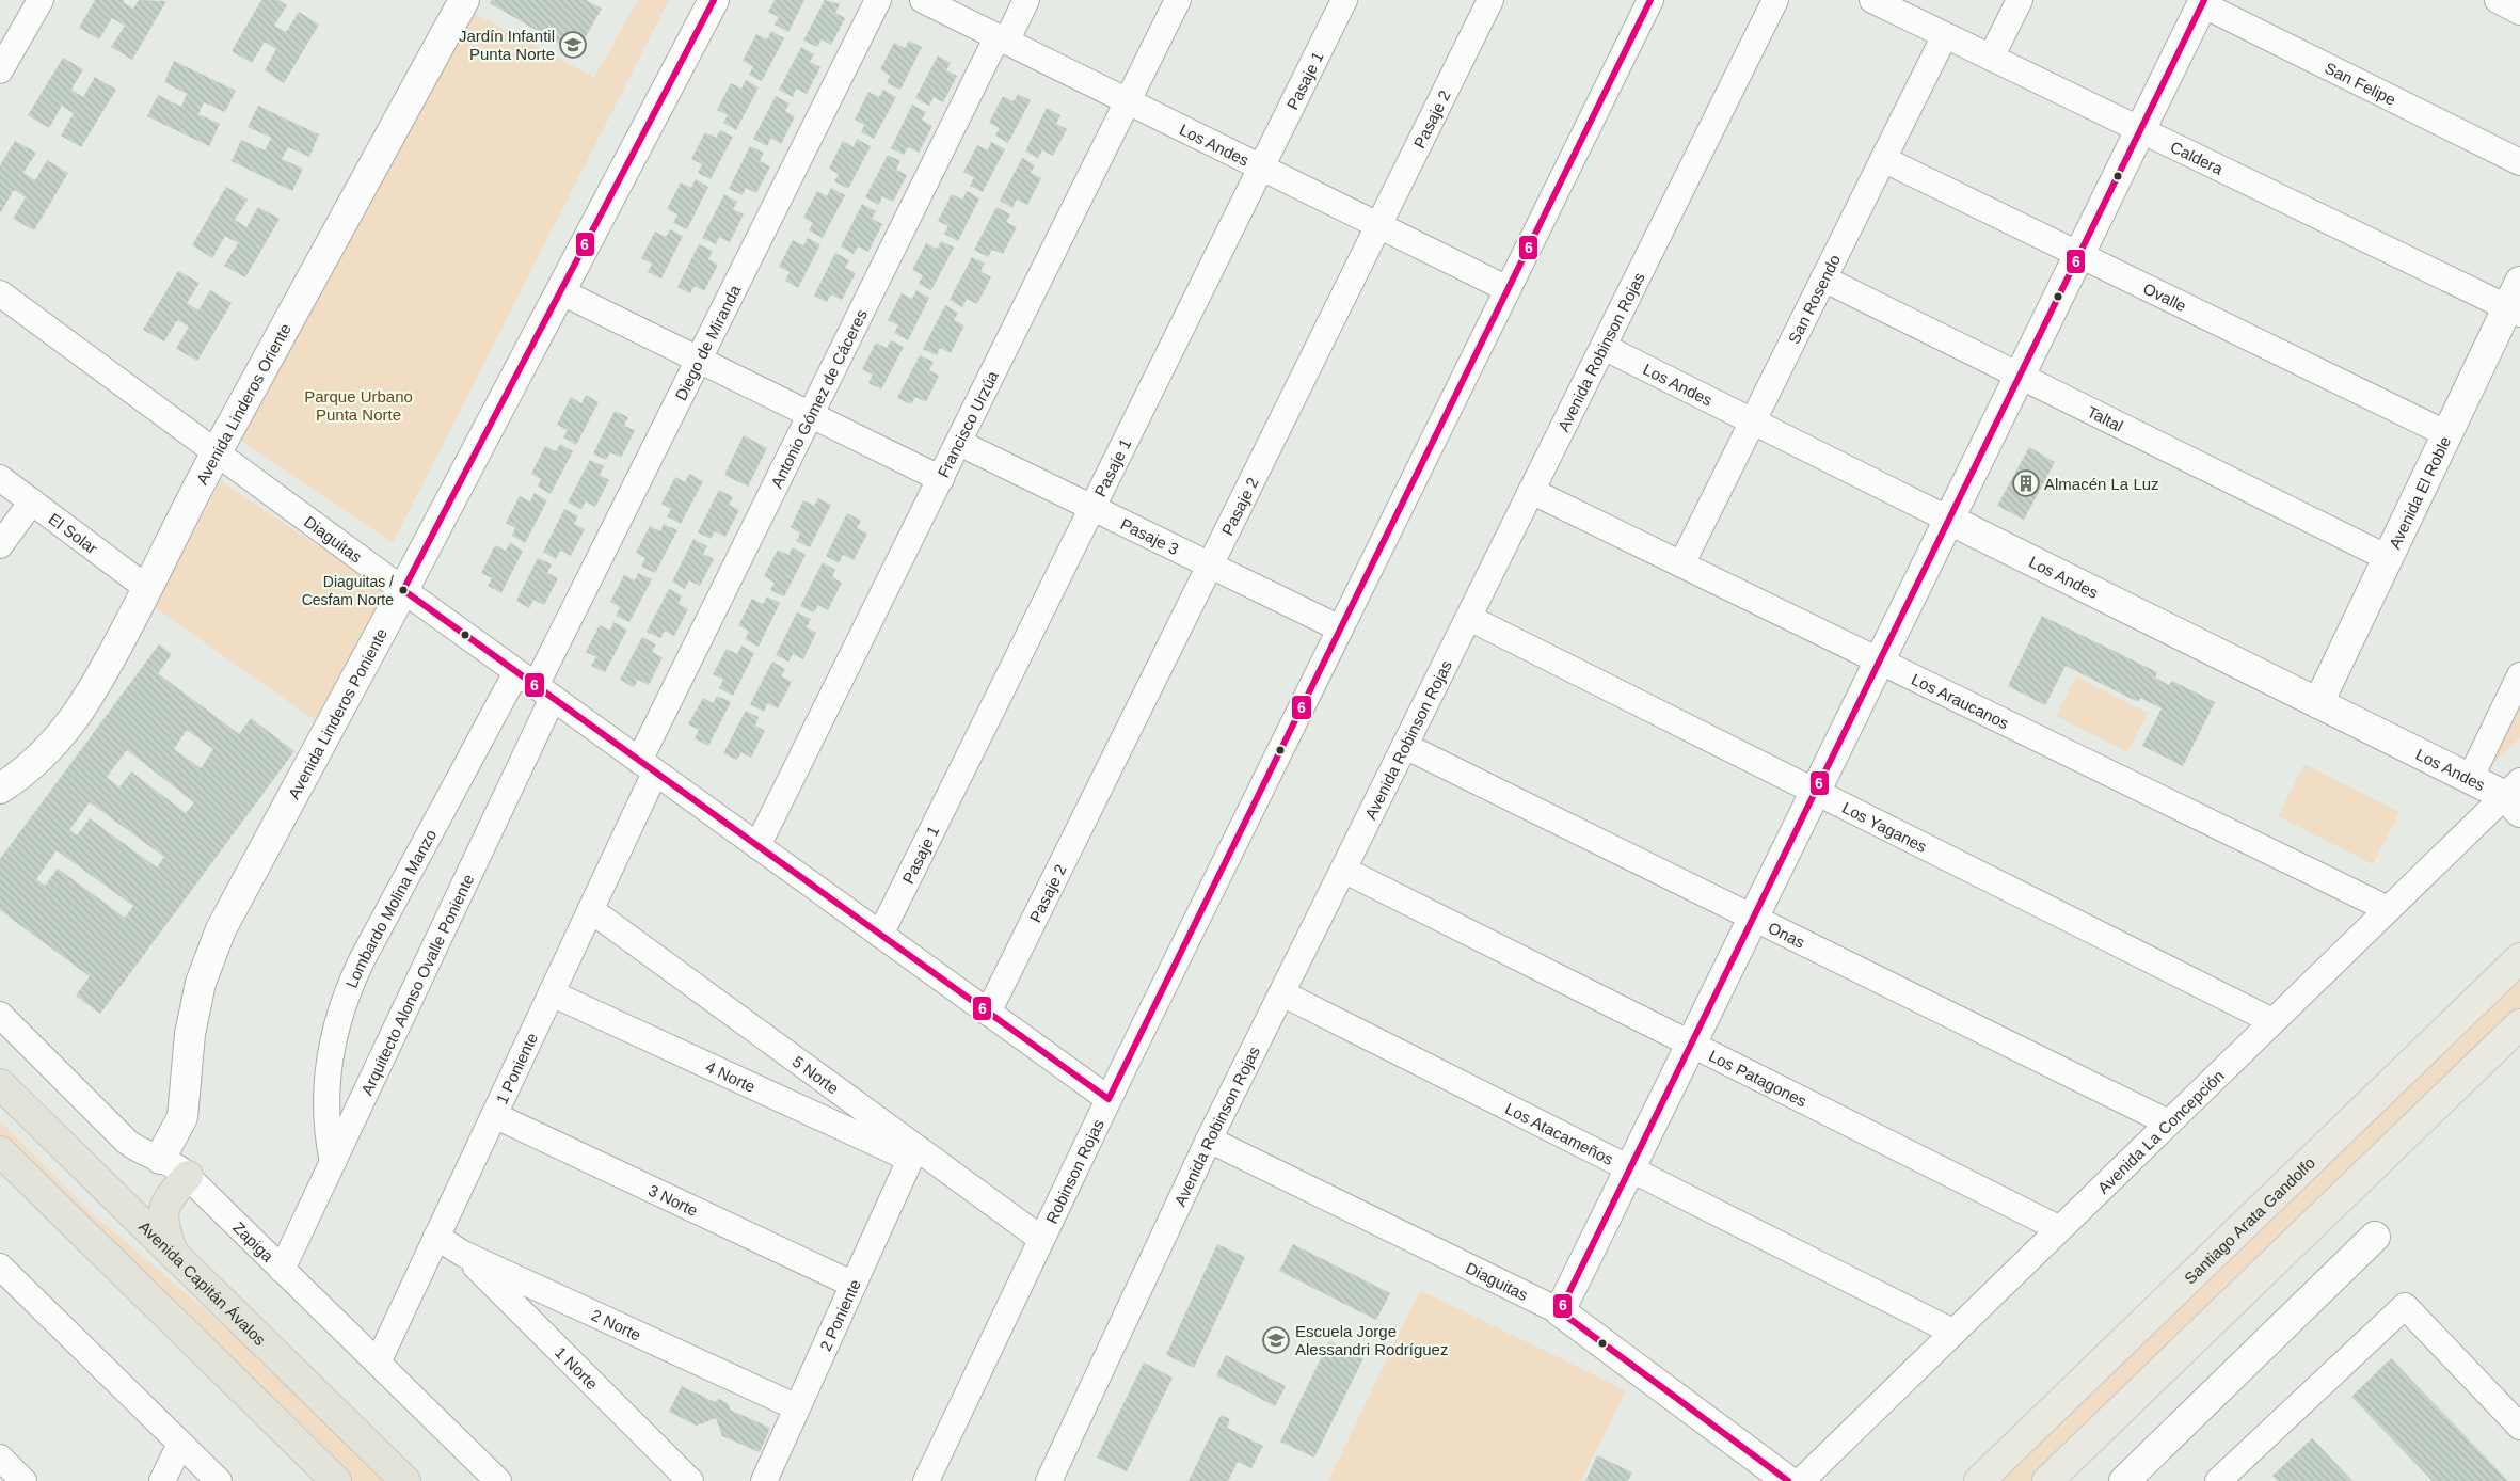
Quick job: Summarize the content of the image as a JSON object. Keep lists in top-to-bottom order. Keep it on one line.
{"streets":{"highway":["Avenida Capitán Ávalos"],"main road":["Santiago Arata Gandolfo"],"street":["Pasaje 1","San Felipe","Pasaje 2","Los Andes","Caldera","Ovalle","San Rosendo","Diego de Miranda","Avenida Robinson Rojas","Antonio Gómez de Cáceres","Avenida Linderos Oriente","Taltal","Francisco Urzúa","Avenida El Roble","El Solar","Pasaje 3","Diaguitas","Los Araucanos","Avenida Linderos Poniente","Los Yaganes","Lombardo Molina Manzo","Onas","Arquitecto Alonso Ovalle Poniente","1 Poniente","5 Norte","4 Norte","Los Patagones","Avenida La Concepción","Los Atacameños","Robinson Rojas","3 Norte","Zapiga","2 Poniente","2 Norte","1 Norte"]},"crossings":[["Pasaje 1","Los Andes"],["Pasaje 1","Pasaje 3"],["Pasaje 1","Diaguitas"],["Pasaje 2","Los Andes"],["Pasaje 2","Pasaje 3"],["Pasaje 2","Diaguitas"],["Los Andes","San Rosendo"],["Los Andes","Avenida Robinson Rojas"],["Los Andes","Antonio Gómez de Cáceres"],["Los Andes","Francisco Urzúa"],["Los Andes","Avenida El Roble"],["Los Andes","Avenida La Concepción"],["Los Andes","Robinson Rojas"],["Caldera","San Rosendo"],["Caldera","Avenida El Roble"],["Ovalle","San Rosendo"],["Ovalle","Avenida El Roble"],["San Rosendo","Taltal"],["San Rosendo","Los Araucanos"],["Diego de Miranda","Diaguitas"],["Diego de Miranda","Lombardo Molina Manzo"],["Diego de Miranda","Arquitecto Alonso Ovalle Poniente"],["Avenida Robinson Rojas","Diaguitas"],["Avenida Robinson Rojas","Los Araucanos"],["Avenida Robinson Rojas","Los Yaganes"],["Avenida Robinson Rojas","Onas"],["Avenida Robinson Rojas","Los Patagones"],["Avenida Robinson Rojas","Los Atacameños"],["Antonio Gómez de Cáceres","Diaguitas"],["Antonio Gómez de Cáceres","1 Poniente"],["Avenida Linderos Oriente","El Solar"],["Avenida Linderos Oriente","Diaguitas"],["Taltal","Avenida El Roble"],["Francisco Urzúa","Pasaje 3"],["Francisco Urzúa","Diaguitas"],["Pasaje 3","Robinson Rojas"],["Diaguitas","Avenida Linderos Poniente"],["Diaguitas","Lombardo Molina Manzo"],["Diaguitas","Arquitecto Alonso Ovalle Poniente"],["Diaguitas","1 Poniente"],["Diaguitas","Robinson Rojas"],["Los Araucanos","Avenida La Concepción"],["Avenida Linderos Poniente","Zapiga"],["Los Yaganes","Avenida La Concepción"],["Lombardo Molina Manzo","Arquitecto Alonso Ovalle Poniente"],["Onas","Avenida La Concepción"],["Arquitecto Alonso Ovalle Poniente","Zapiga"],["1 Poniente","5 Norte"],["1 Poniente","4 Norte"],["1 Poniente","3 Norte"],["1 Poniente","Zapiga"],["1 Poniente","2 Norte"],["5 Norte","4 Norte"],["5 Norte","Robinson Rojas"],["5 Norte","2 Poniente"],["4 Norte","2 Poniente"],["Los Patagones","Avenida La Concepción"],["Avenida La Concepción","Los Atacameños"],["3 Norte","2 Poniente"],["2 Poniente","2 Norte"],["2 Norte","1 Norte"]],"parks":["Parque Urbano Punta Norte"],"places":{"school or university":["Jardín Infantil Punta Norte","Escuela Jorge Alessandri Rodríguez"],"building":["Almacén La Luz"],"other":["Diaguitas / Cesfam Norte"]},"lines":["transit line 6"]}
